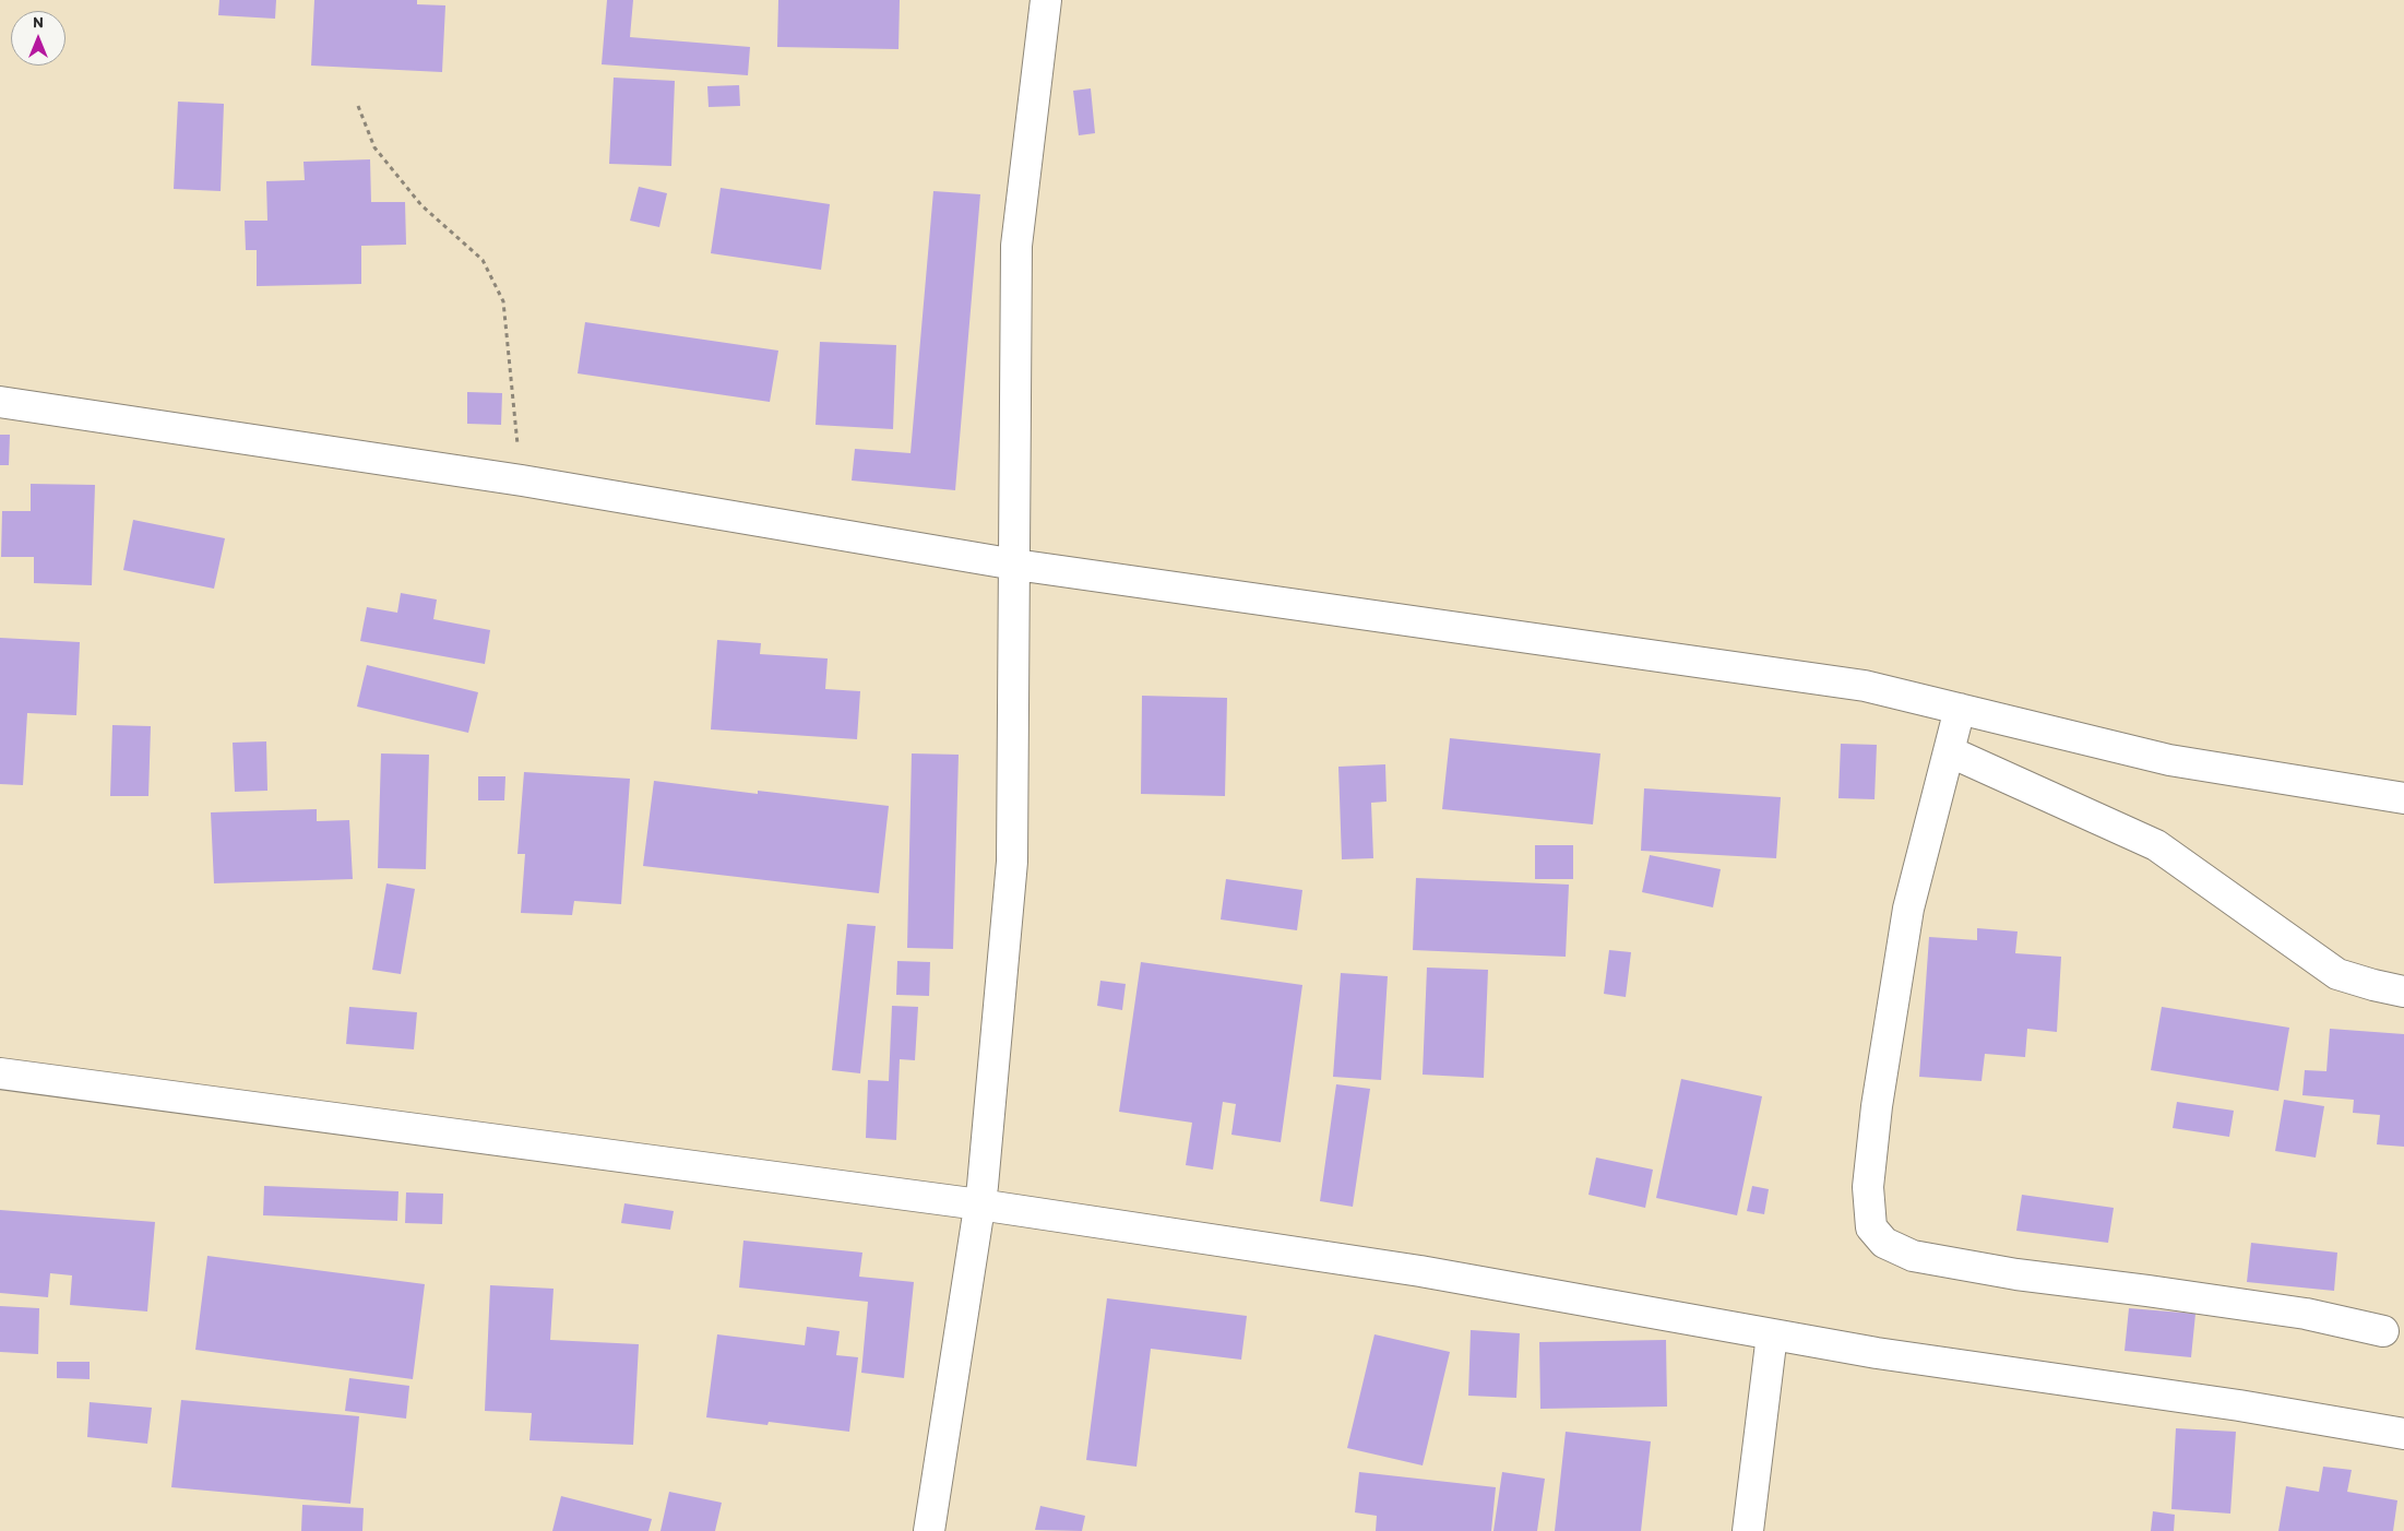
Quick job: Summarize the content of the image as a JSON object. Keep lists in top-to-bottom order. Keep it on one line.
{"north":"top"}
